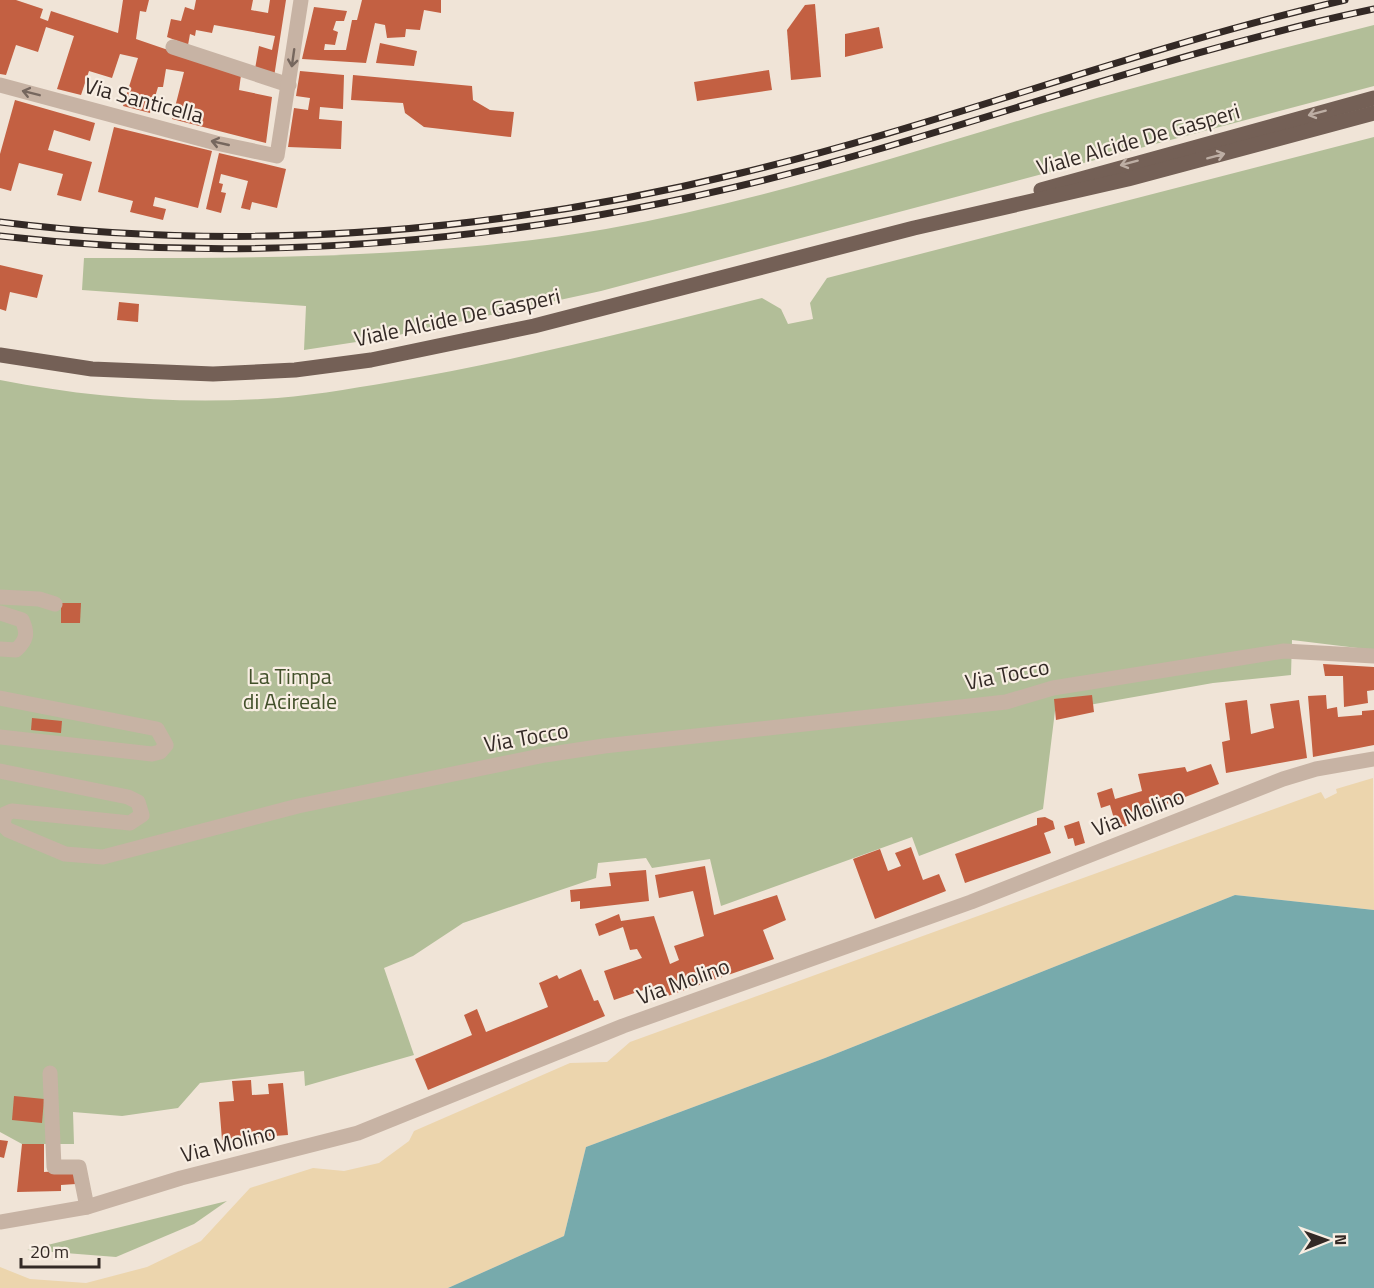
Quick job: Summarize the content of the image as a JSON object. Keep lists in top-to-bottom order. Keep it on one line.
{"streets":{"main road":["Viale Alcide De Gasperi"],"street":["Via Santicella","Via Tocco","Via Molino"]},"one_way":["Via Santicella"],"parks":["La Timpa di Acireale"],"scale_bar":"20 m","north":"right"}
